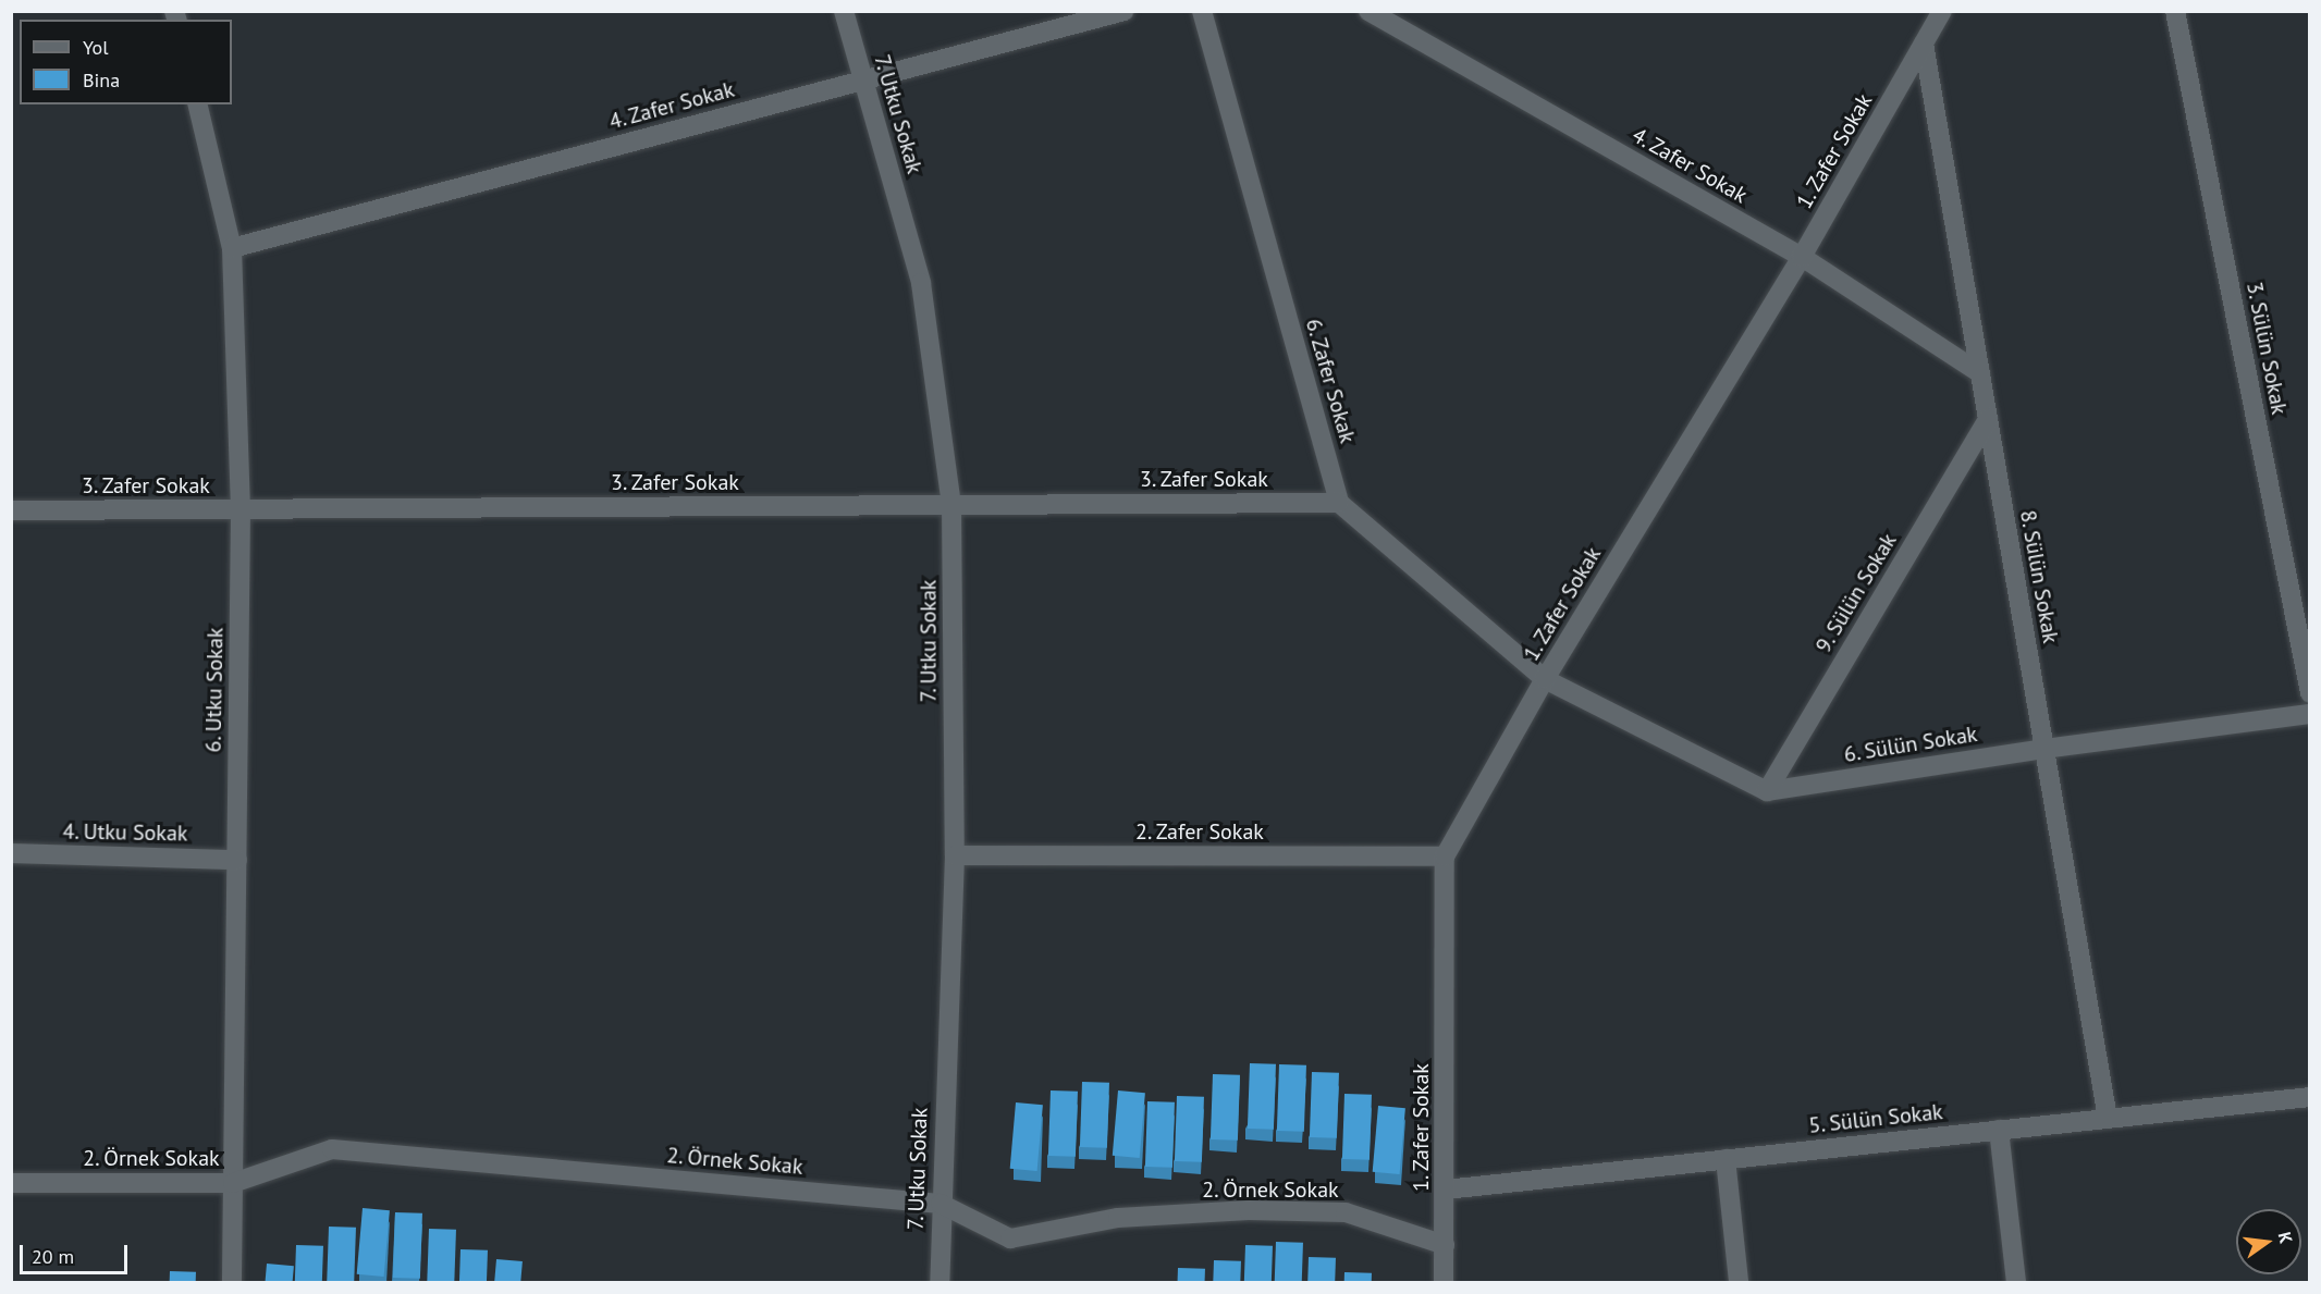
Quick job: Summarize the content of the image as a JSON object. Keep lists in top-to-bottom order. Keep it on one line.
{"streets":{"street":["4. Zafer Sokak","7. Utku Sokak","1. Zafer Sokak","3. Sülün Sokak","6. Zafer Sokak","3. Zafer Sokak","8. Sülün Sokak","9. Sülün Sokak","6. Utku Sokak","6. Sülün Sokak","2. Zafer Sokak","4. Utku Sokak","5. Sülün Sokak","2. Örnek Sokak"]},"crossings":[["4. Zafer Sokak","7. Utku Sokak"],["4. Zafer Sokak","1. Zafer Sokak"],["4. Zafer Sokak","8. Sülün Sokak"],["4. Zafer Sokak","6. Utku Sokak"],["7. Utku Sokak","3. Zafer Sokak"],["7. Utku Sokak","2. Zafer Sokak"],["7. Utku Sokak","2. Örnek Sokak"],["1. Zafer Sokak","8. Sülün Sokak"],["1. Zafer Sokak","2. Zafer Sokak"],["1. Zafer Sokak","5. Sülün Sokak"],["1. Zafer Sokak","2. Örnek Sokak"],["6. Zafer Sokak","3. Zafer Sokak"],["3. Zafer Sokak","6. Utku Sokak"],["8. Sülün Sokak","9. Sülün Sokak"],["8. Sülün Sokak","6. Sülün Sokak"],["8. Sülün Sokak","5. Sülün Sokak"],["9. Sülün Sokak","6. Sülün Sokak"],["6. Utku Sokak","4. Utku Sokak"],["6. Utku Sokak","2. Örnek Sokak"]],"legend":["Yol","Bina"],"scale_bar":"20 m","north":"right"}
